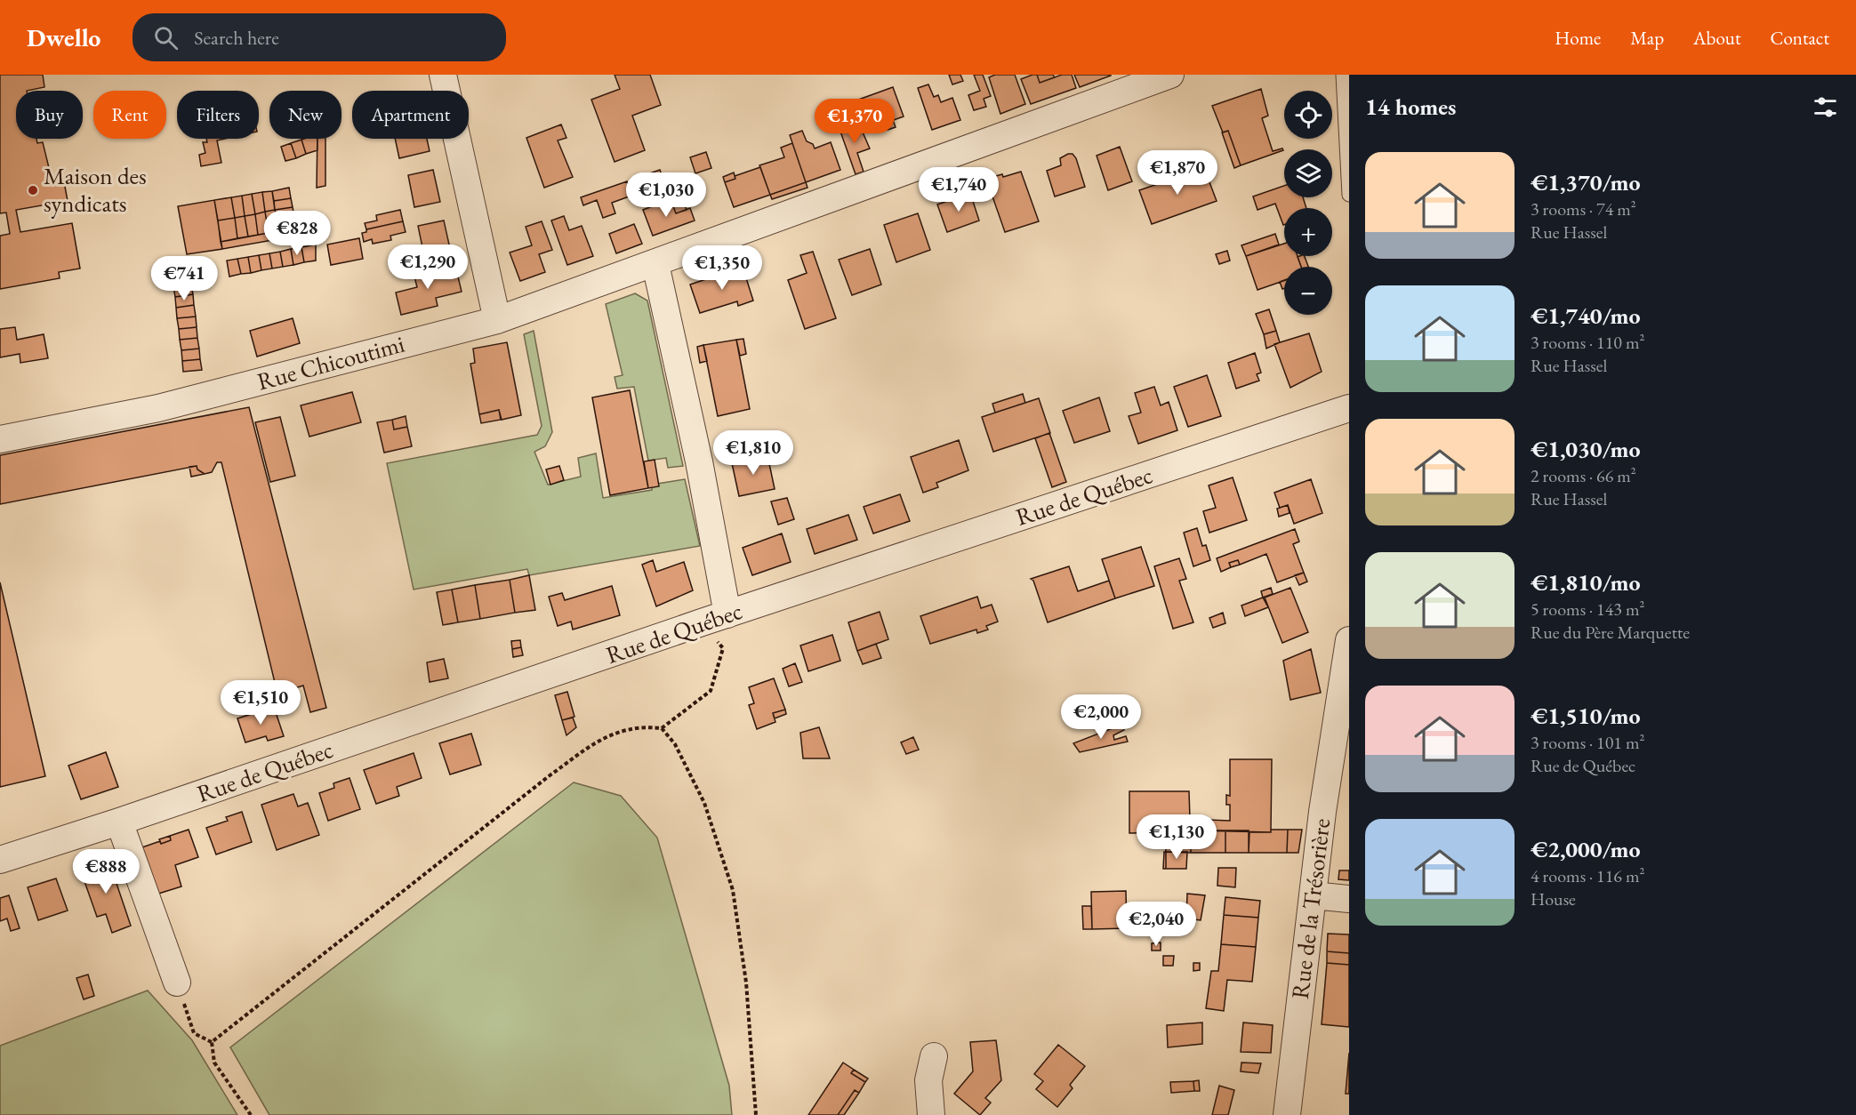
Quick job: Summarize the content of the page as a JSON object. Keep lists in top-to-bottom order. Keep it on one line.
{"streets":{"street":["Rue Chicoutimi","Rue de Québec","Rue de la Trésorière"]},"places":["Maison des syndicats"],"page":{"header":"Dwello","search":"Search here","nav":["Home","Map","About","Contact"],"heading":"14 homes","map_buttons":["+","−"],"chip":["Buy","Rent","Filters","New","Apartment"],"price":["€1,370","€1,870","€1,740","€1,030","€828","€1,290","€1,350","€741","€1,810","€1,510","€2,000","€1,130","€888","€2,040"],"list":[{"name":"€1,370/mo","note":"3 rooms · 74 m² · Rue Hassel"},{"name":"€1,740/mo","note":"3 rooms · 110 m² · Rue Hassel"},{"name":"€1,030/mo","note":"2 rooms · 66 m² · Rue Hassel"},{"name":"€1,810/mo","note":"5 rooms · 143 m² · Rue du Père Marquette"},{"name":"€1,510/mo","note":"3 rooms · 101 m² · Rue de Québec"},{"name":"€2,000/mo","note":"4 rooms · 116 m² · House"}]}}
